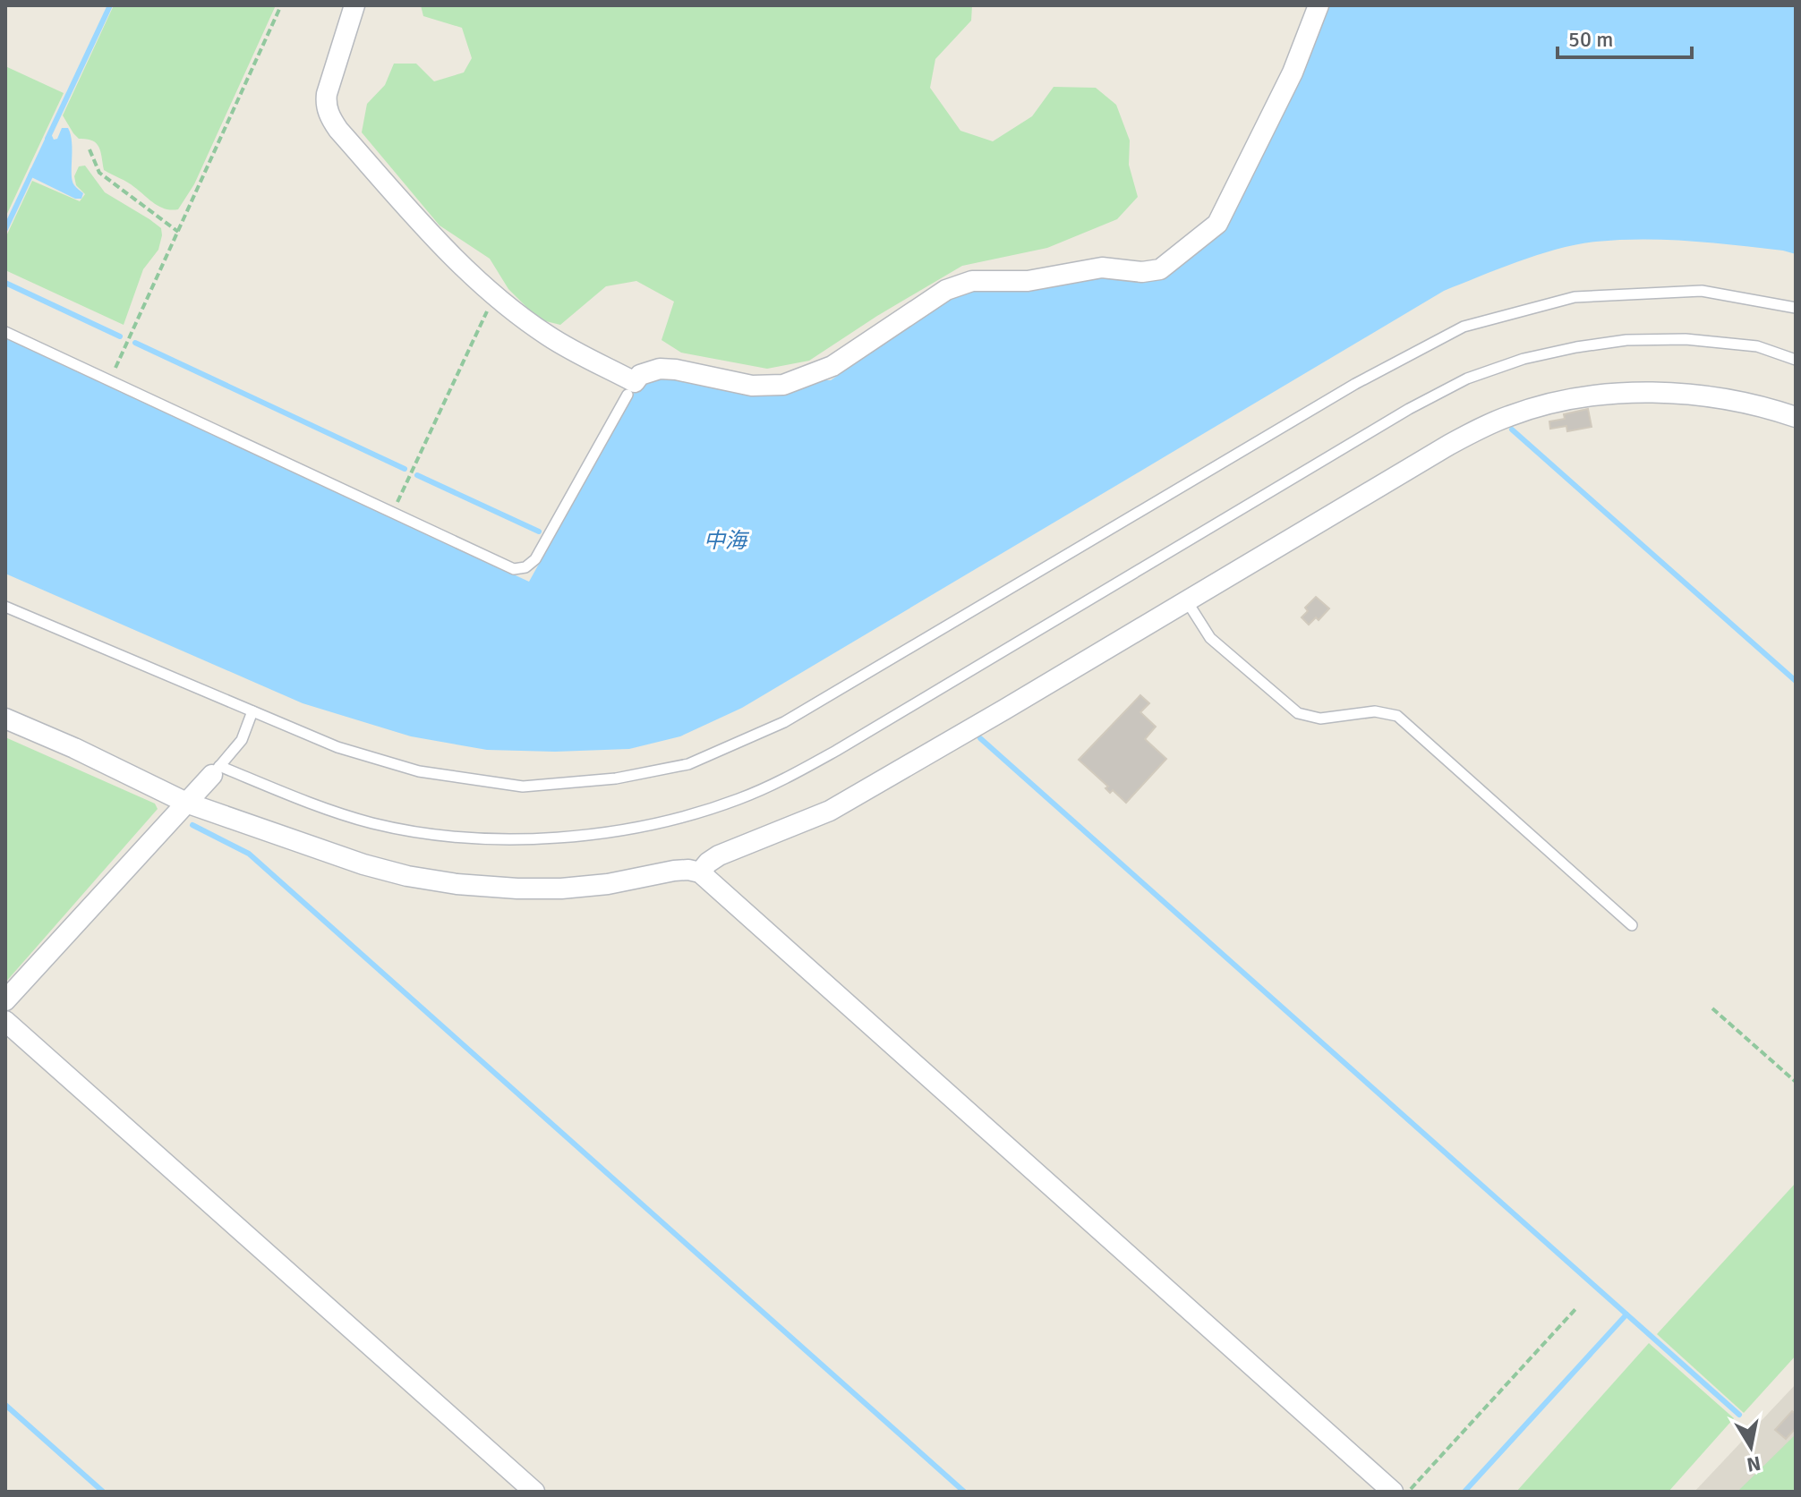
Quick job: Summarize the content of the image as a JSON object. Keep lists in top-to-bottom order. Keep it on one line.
{"water":["中海"],"scale_bar":"50 m","north":"bottom"}
